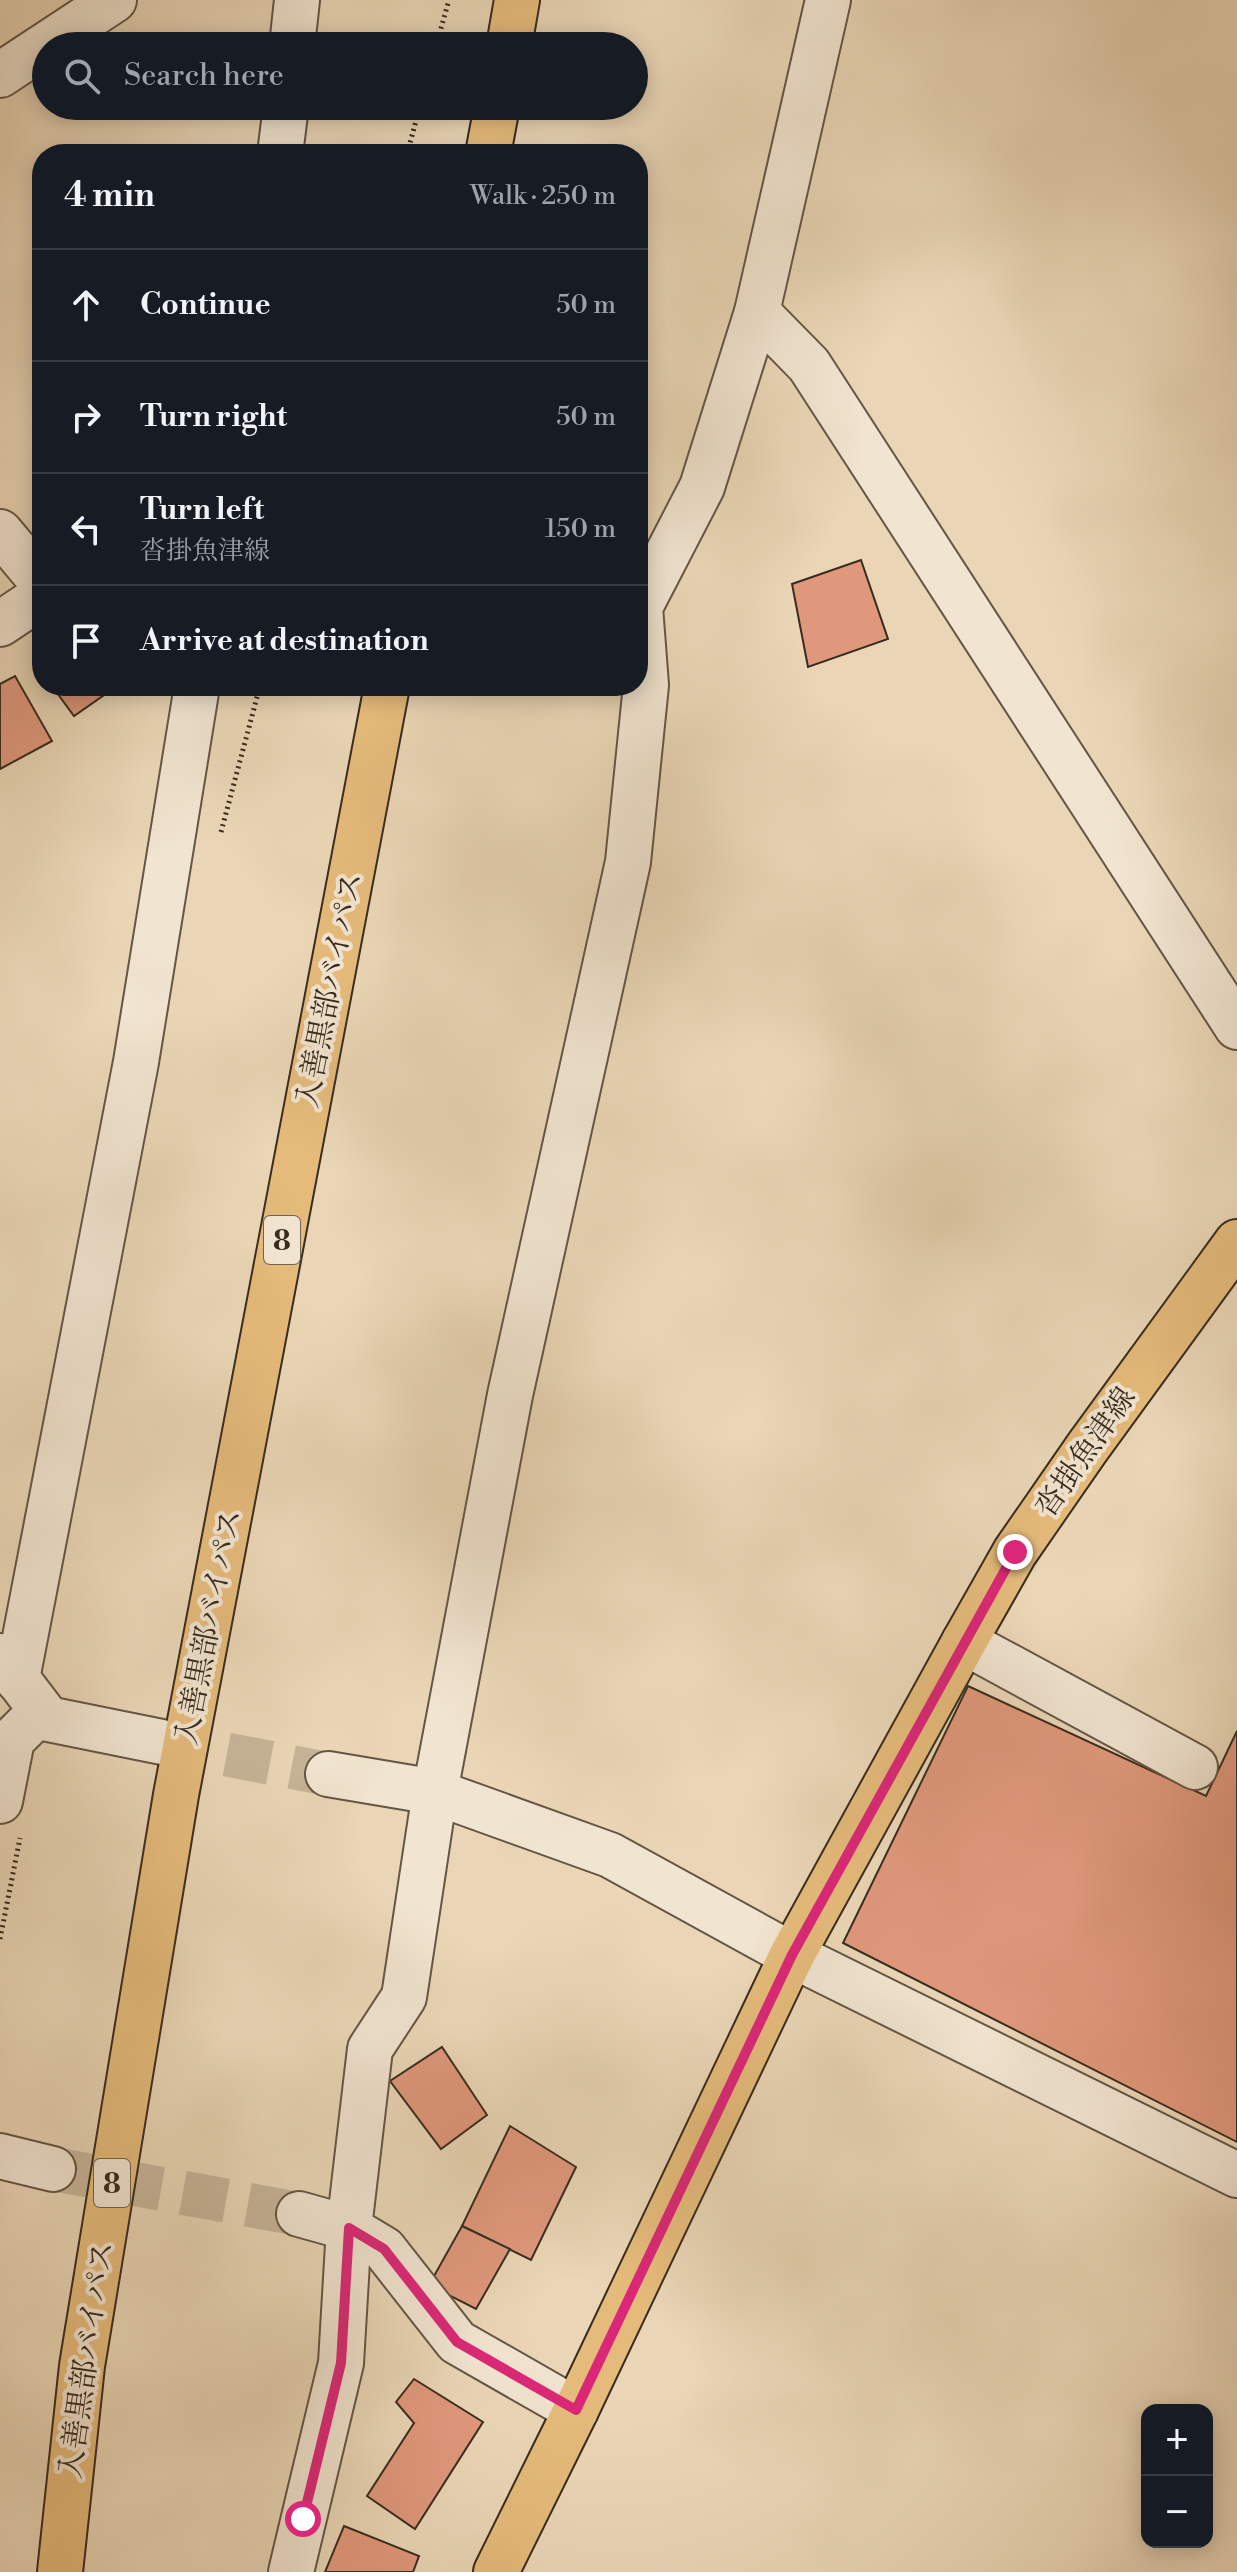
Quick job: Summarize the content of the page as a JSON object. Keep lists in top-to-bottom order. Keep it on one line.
{"streets":{"main road":["入善黒部バイパス","8","沓掛魚津線"]},"page":{"search":"Search here","heading":["4 min","Walk · 250 m"],"list":[["Continue","50 m"],["Turn right","50 m"],["Turn left","沓掛魚津線","150 m"],"Arrive at destination"],"map_buttons":["+","−"]}}
